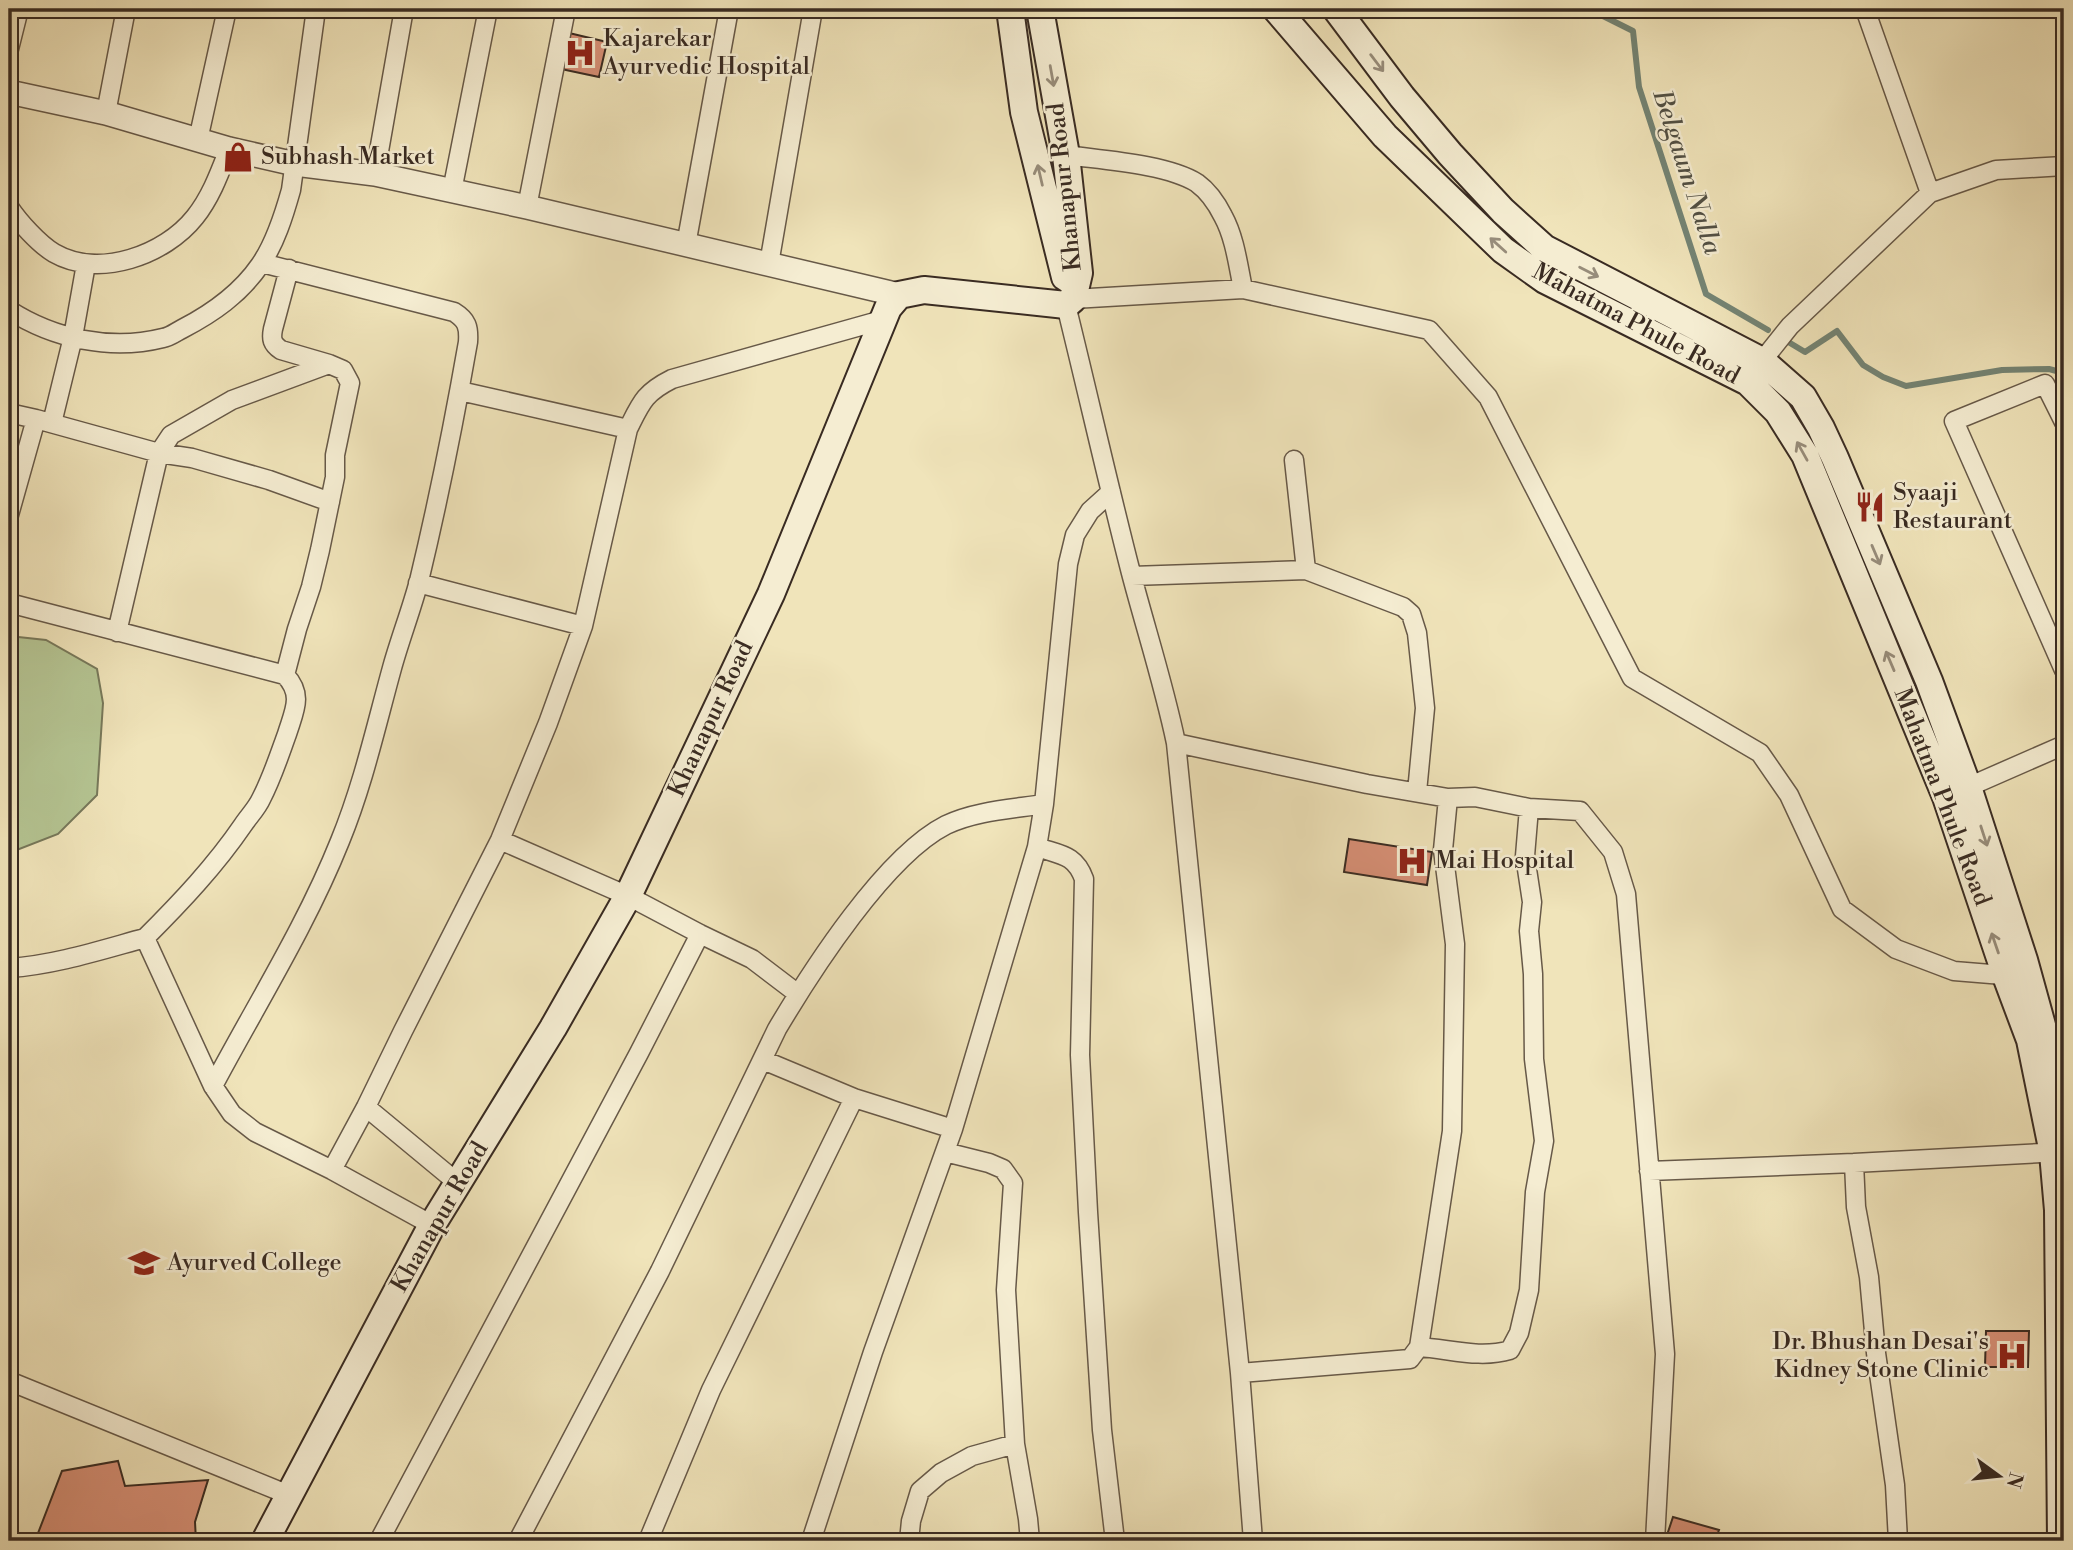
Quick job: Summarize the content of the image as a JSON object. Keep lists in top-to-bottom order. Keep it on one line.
{"streets":{"main road":["Khanapur Road","Mahatma Phule Road"]},"water":["Belgaum Nalla"],"places":{"hospital":["Kajarekar Ayurvedic Hospital","Mai Hospital","Dr. Bhushan Desai's Kidney Stone Clinic"],"shop":["Subhash Market"],"restaurant":["Syaaji Restaurant"],"school or university":["Ayurved College"]},"north":"right"}
